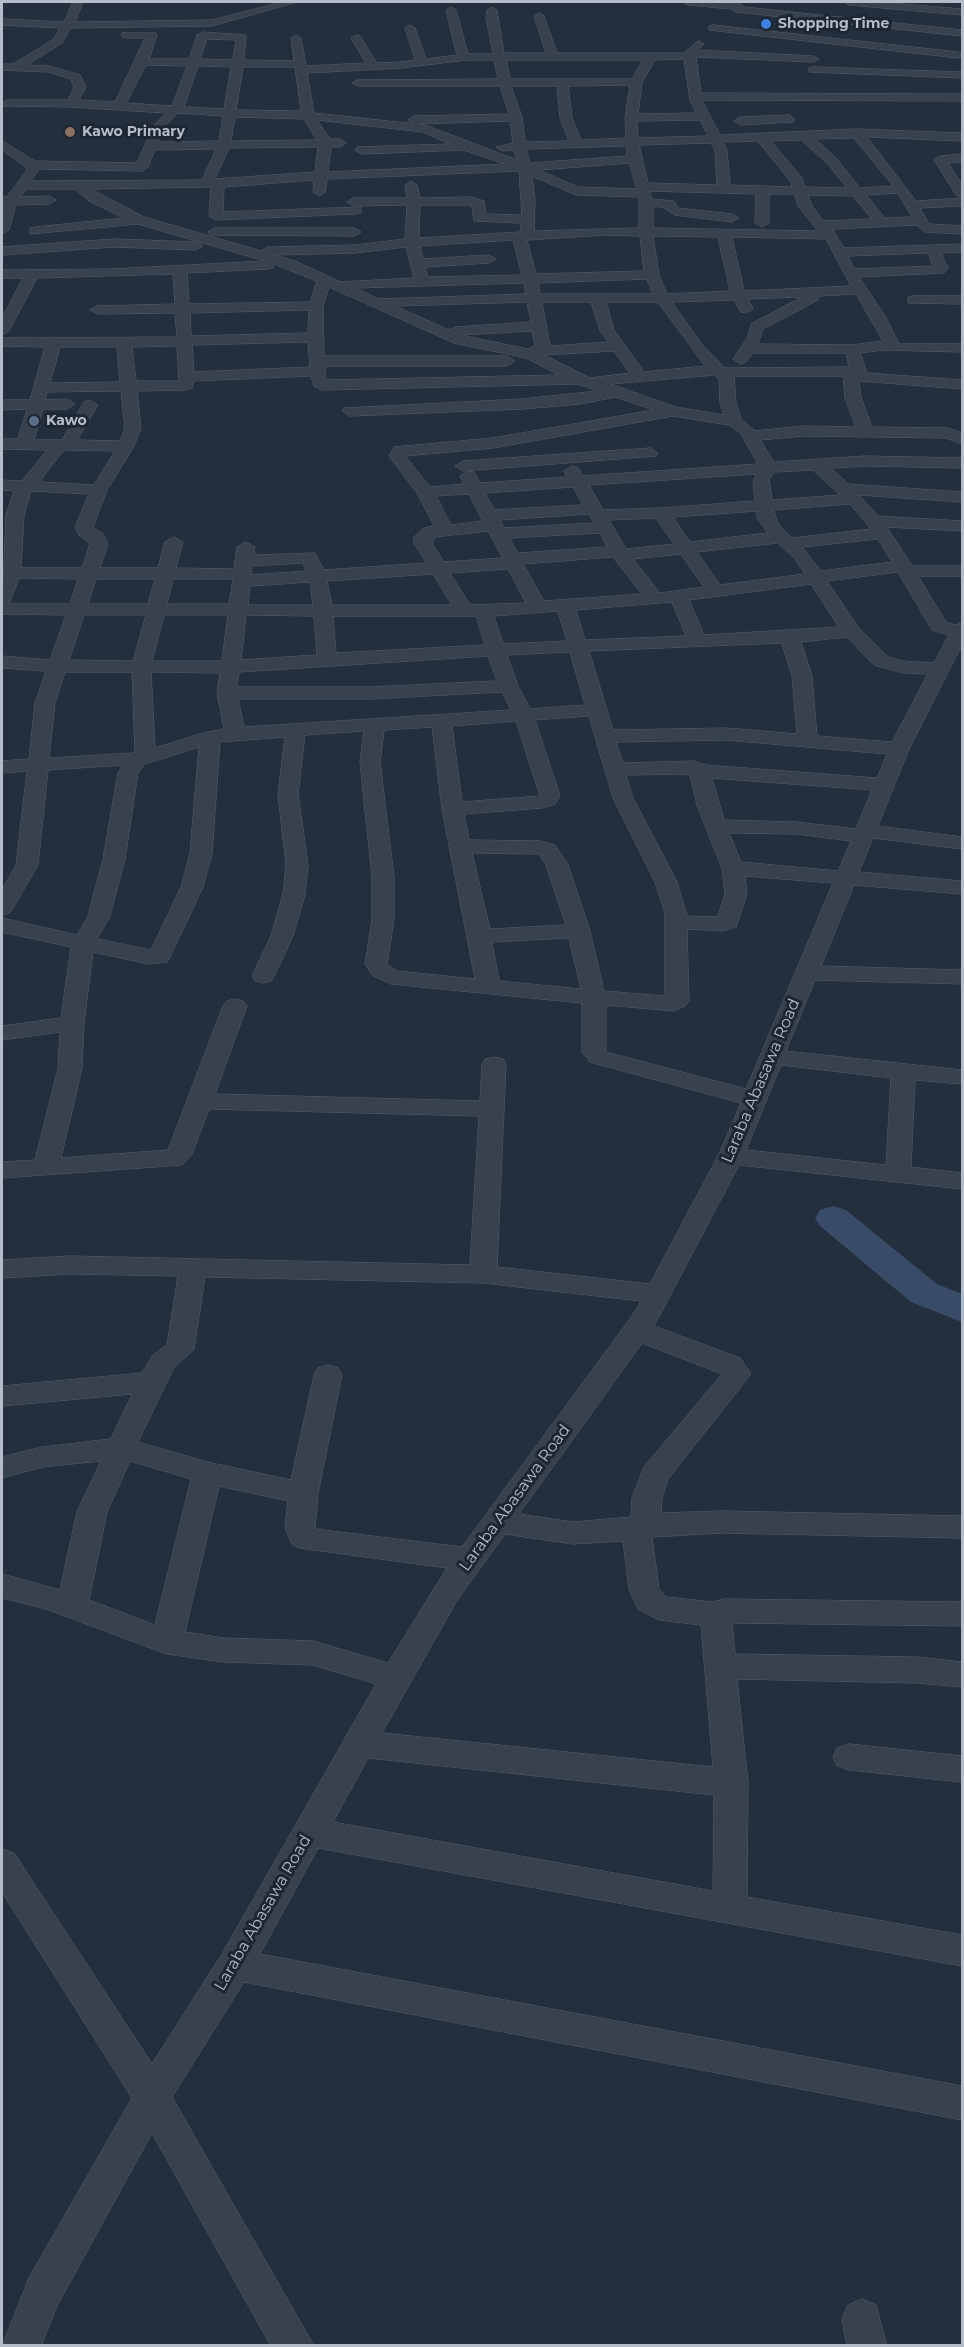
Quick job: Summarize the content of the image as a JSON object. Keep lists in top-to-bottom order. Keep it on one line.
{"streets":{"street":["Laraba Abasawa Road"]},"places":["Shopping Time","Kawo Primary","Kawo"]}
